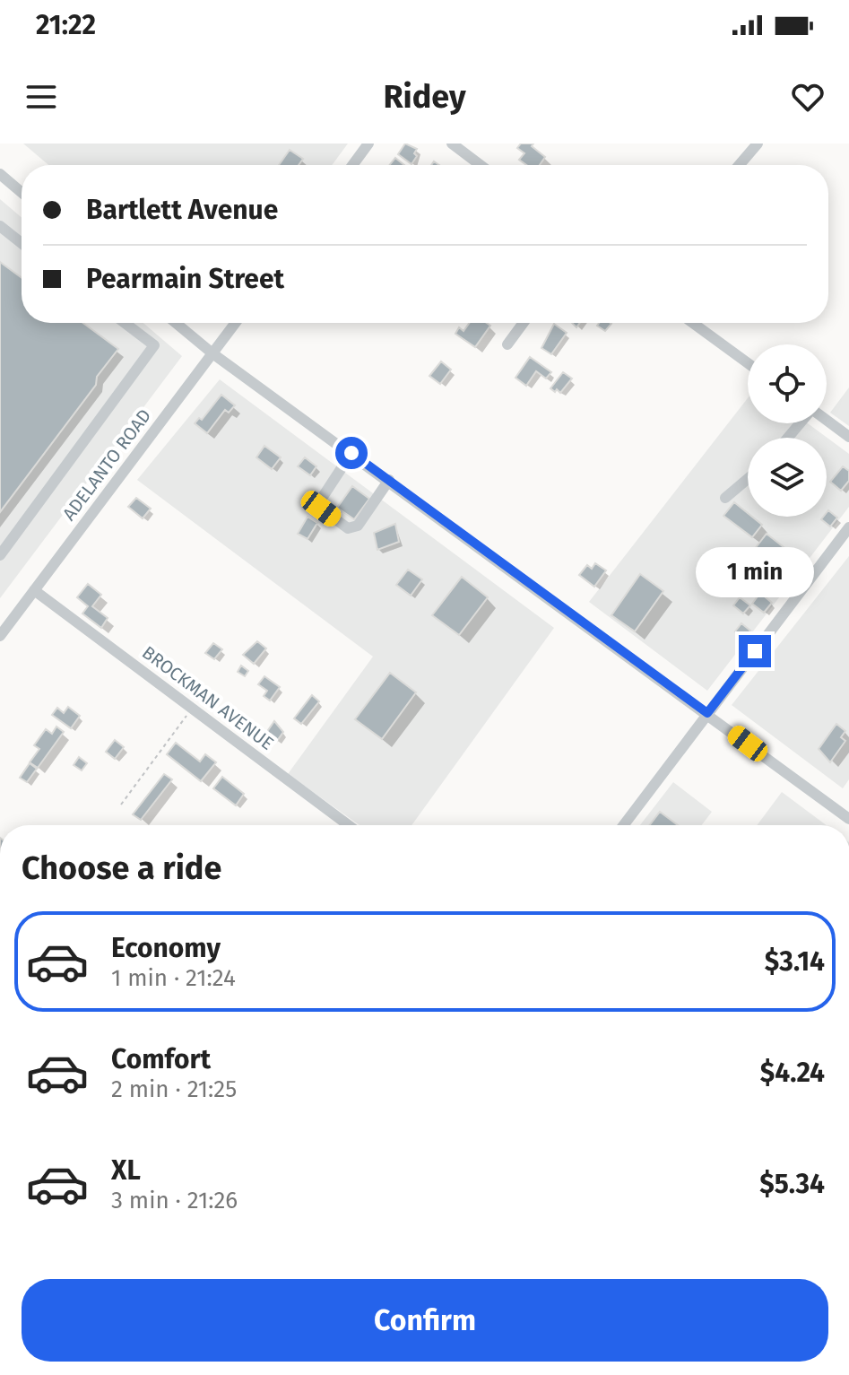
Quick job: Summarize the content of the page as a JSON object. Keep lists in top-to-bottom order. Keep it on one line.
{"streets":{"street":["ADELANTO ROAD","BROCKMAN AVENUE"]},"crossings":[["ADELANTO ROAD","BROCKMAN AVENUE"]],"page":{"status":"21:22","header":"Ridey","banner":["Bartlett Avenue","Pearmain Street"],"bubble":"1 min","heading":"Choose a ride","list":[{"name":"Economy","note":"1 min · 21:24","value":"$3.14"},{"name":"Comfort","note":"2 min · 21:25","value":"$4.24"},{"name":"XL","note":"3 min · 21:26","value":"$5.34"}],"buttons":"Confirm"}}
